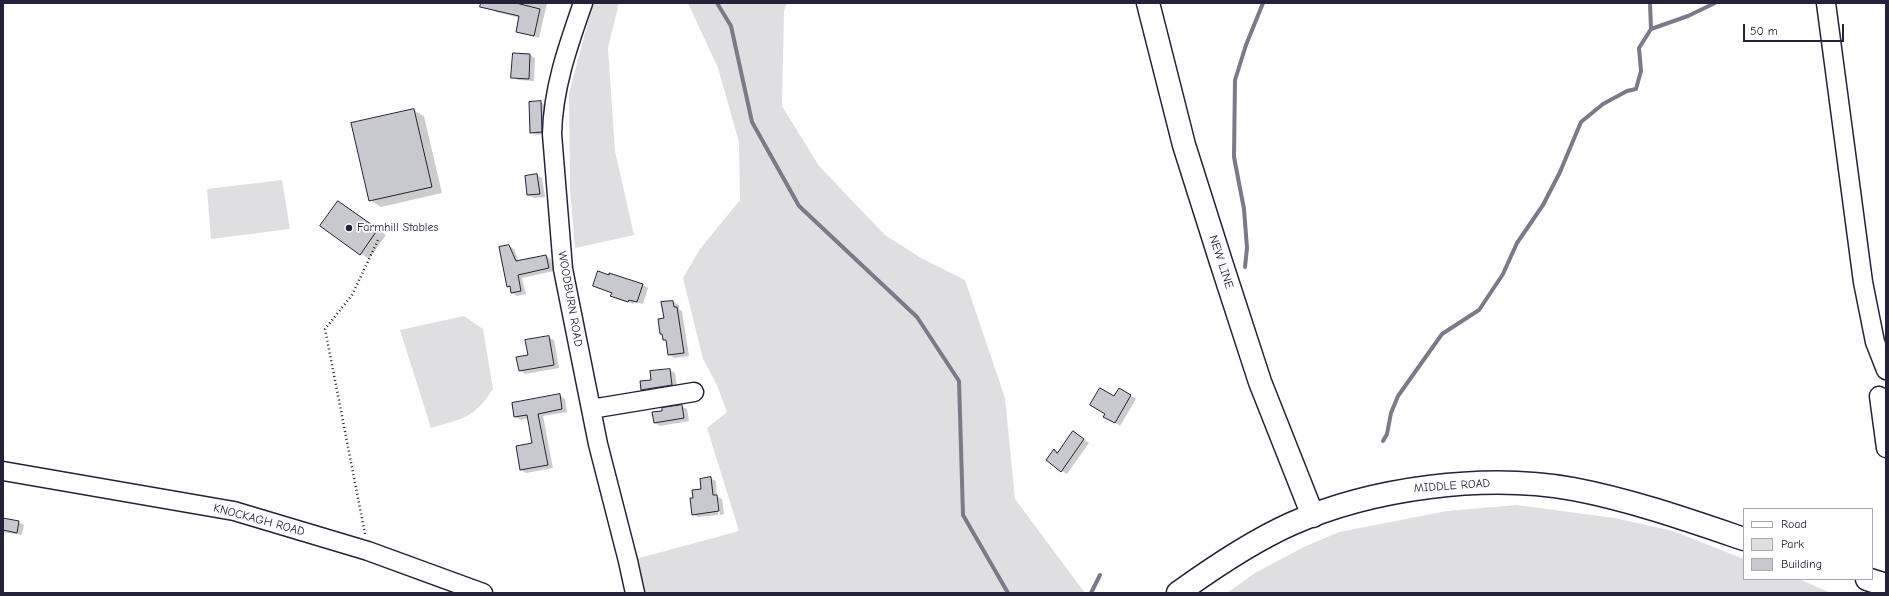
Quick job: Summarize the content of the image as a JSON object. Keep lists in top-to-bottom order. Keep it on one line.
{"streets":{"main road":["NEW LINE","MIDDLE ROAD"],"street":["WOODBURN ROAD","KNOCKAGH ROAD"]},"crossings":[["NEW LINE","MIDDLE ROAD"]],"places":["Farmhill Stables"],"legend":["Road","Park","Building"],"scale_bar":"50 m"}
